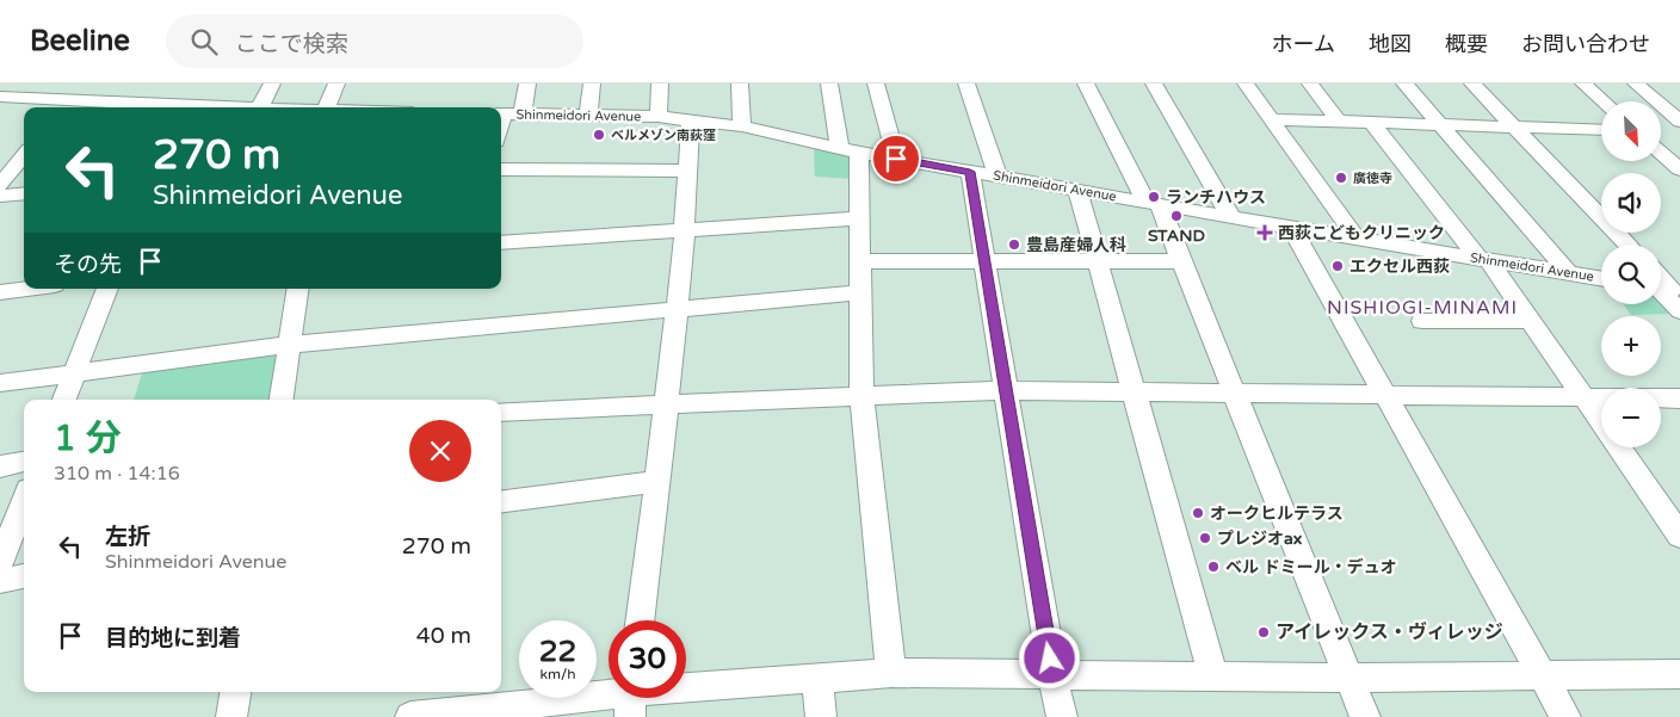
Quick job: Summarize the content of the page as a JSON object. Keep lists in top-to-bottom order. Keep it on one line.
{"streets":{"street":["Shinmeidori Avenue"]},"districts":["NISHIOGI-MINAMI"],"places":{"other":["ベルメゾン南荻窪","廣徳寺","ランチハウス","STAND","豊島産婦人科","エクセル西荻","オークヒルテラス","プレジオax","ベル ドミール・デュオ","アイレックス・ヴィレッジ"],"health":["西荻こどもクリニック"]},"north":"bottom right","page":{"header":"Beeline","search":"ここで検索","nav":["ホーム","地図","概要","お問い合わせ"],"map_buttons":["+","−"],"turn":["270 m","Shinmeidori Avenue"],"then":"その先","heading":["1 分","310 m · 14:16"],"list":[{"name":"左折","note":"Shinmeidori Avenue","value":"270 m"},{"name":"目的地に到着","value":"40 m"}],"speed":"22 km/h","limit":"30"}}
